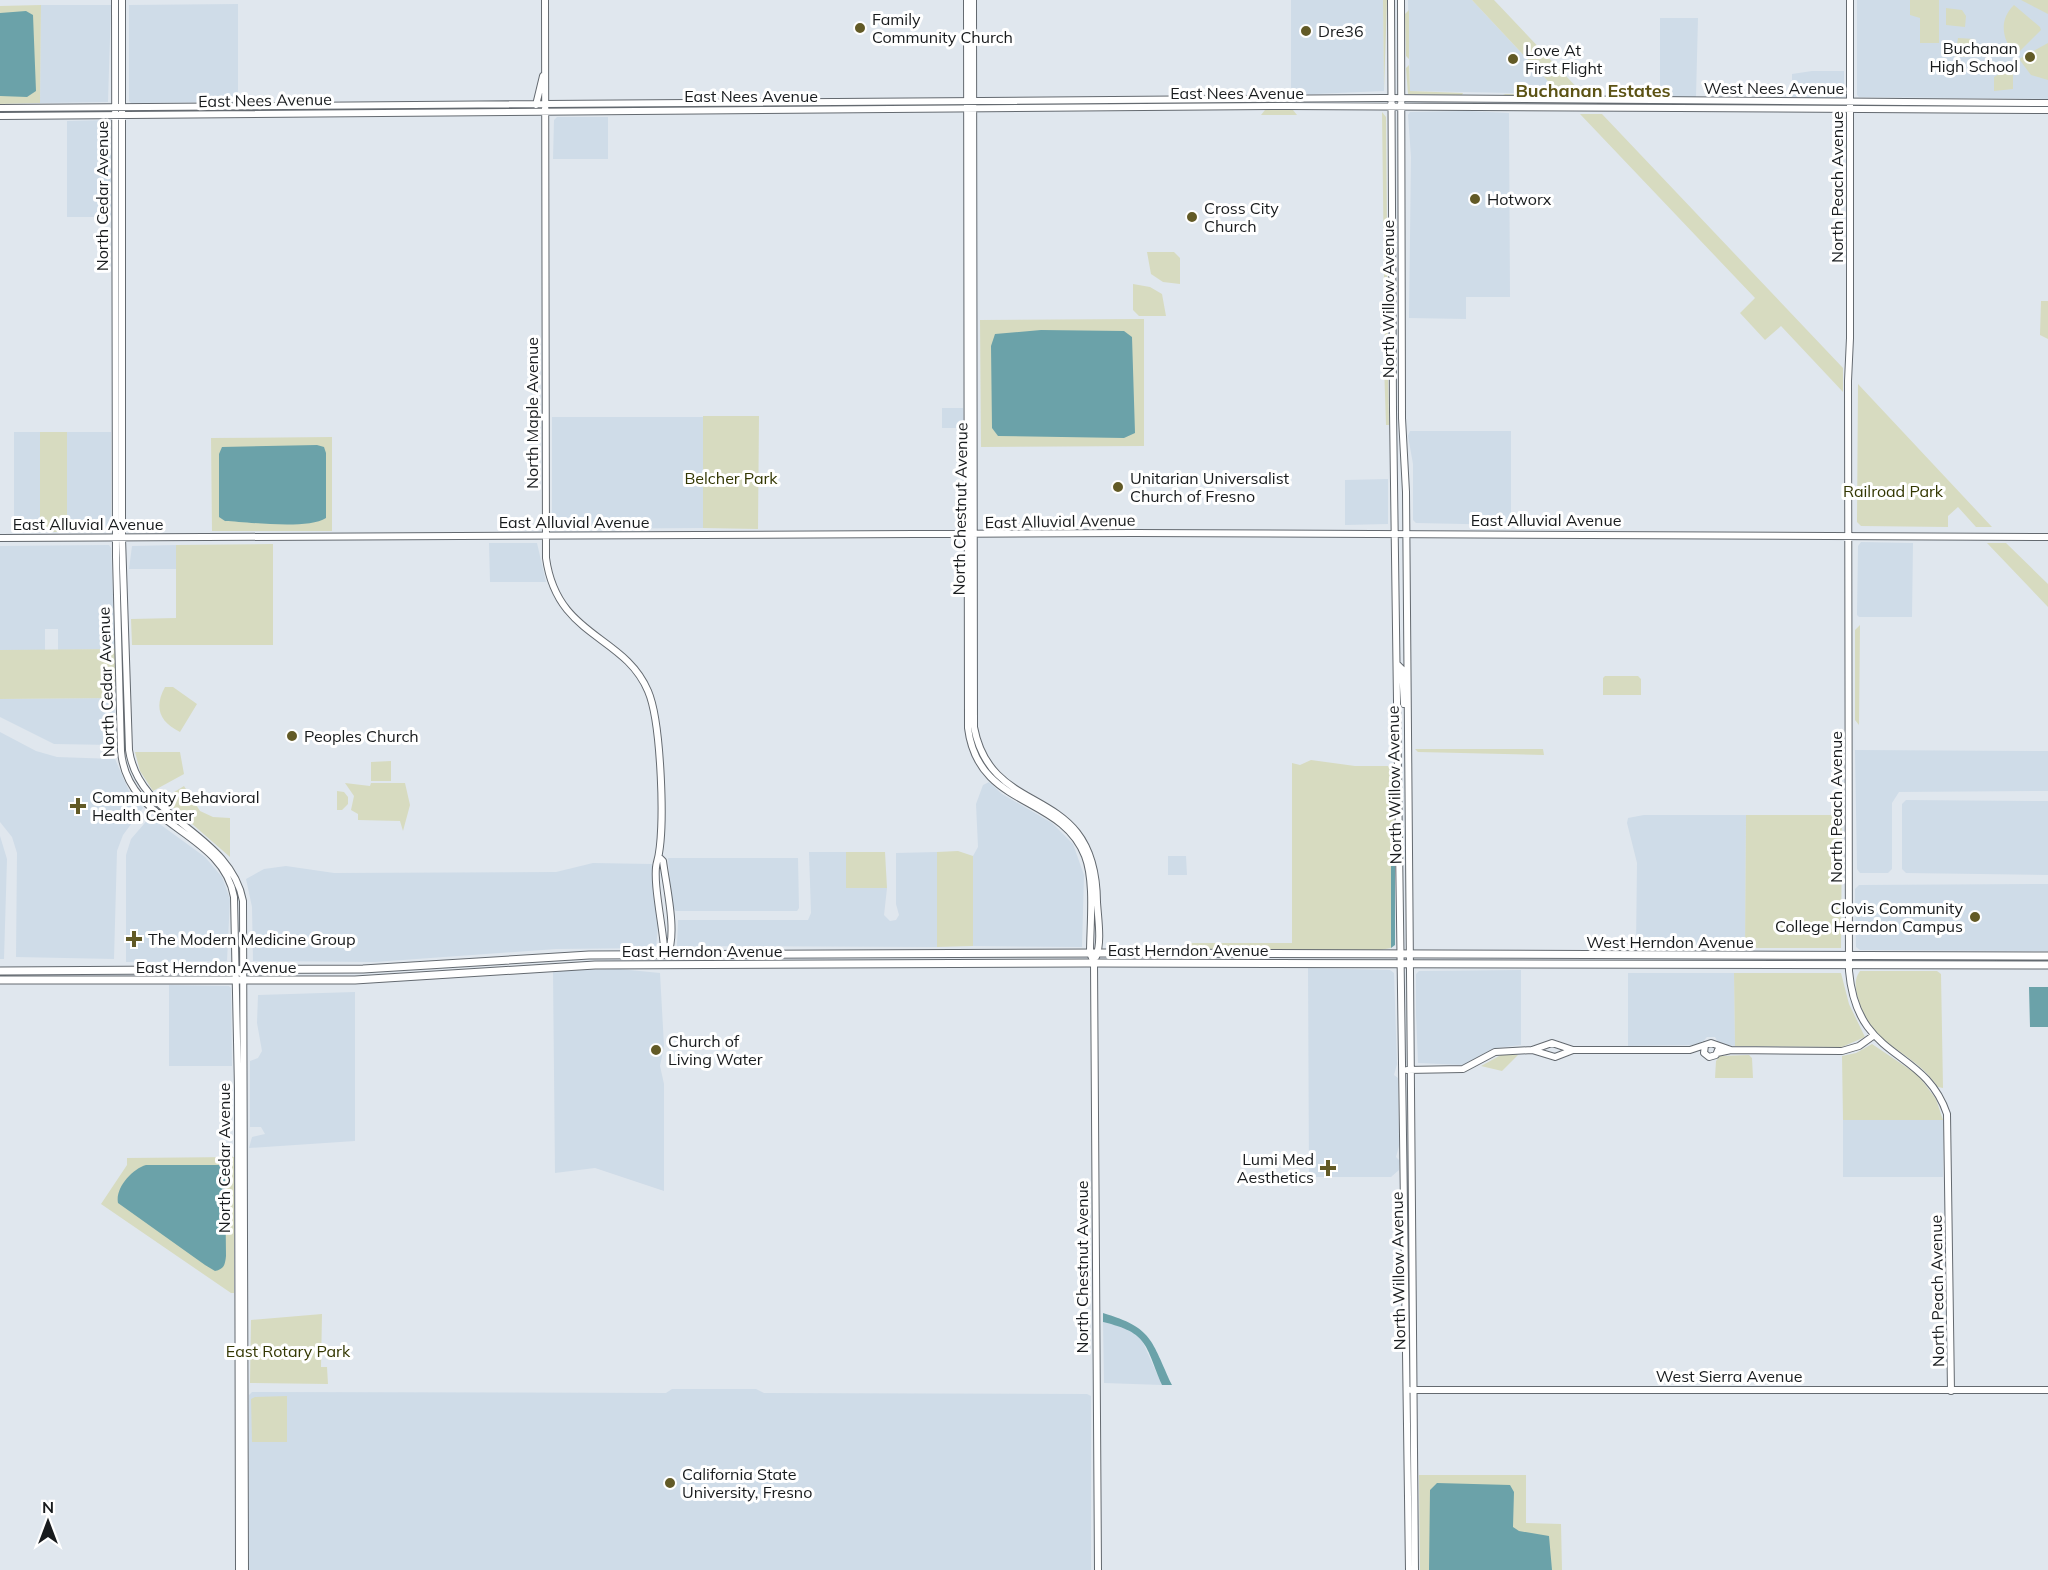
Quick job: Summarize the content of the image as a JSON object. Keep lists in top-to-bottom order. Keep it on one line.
{"streets":{"main road":["West Nees Avenue","East Nees Avenue","North Peach Avenue","North Cedar Avenue","North Willow Avenue","North Maple Avenue","North Chestnut Avenue","East Alluvial Avenue","West Herndon Avenue","East Herndon Avenue","West Sierra Avenue"]},"crossings":[["West Nees Avenue","East Nees Avenue"],["West Nees Avenue","North Peach Avenue"],["East Nees Avenue","North Cedar Avenue"],["East Nees Avenue","North Willow Avenue"],["East Nees Avenue","North Maple Avenue"],["East Nees Avenue","North Chestnut Avenue"],["North Peach Avenue","East Alluvial Avenue"],["North Peach Avenue","West Herndon Avenue"],["North Peach Avenue","West Sierra Avenue"],["North Cedar Avenue","East Alluvial Avenue"],["North Cedar Avenue","East Herndon Avenue"],["North Willow Avenue","East Alluvial Avenue"],["North Willow Avenue","West Herndon Avenue"],["North Willow Avenue","East Herndon Avenue"],["North Willow Avenue","West Sierra Avenue"],["North Maple Avenue","East Alluvial Avenue"],["North Maple Avenue","East Herndon Avenue"],["North Chestnut Avenue","East Alluvial Avenue"],["North Chestnut Avenue","East Herndon Avenue"],["West Herndon Avenue","East Herndon Avenue"]],"districts":["Buchanan Estates"],"parks":["Belcher Park","Railroad Park","East Rotary Park"],"places":{"other":["Family Community Church","Dre36","Buchanan High School","Love At First Flight","Hotworx","Cross City Church","Unitarian Universalist Church of Fresno","Peoples Church","Clovis Community College Herndon Campus","Church of Living Water","California State University, Fresno"],"health":["Community Behavioral Health Center","The Modern Medicine Group","Lumi Med Aesthetics"]},"north":"top"}
